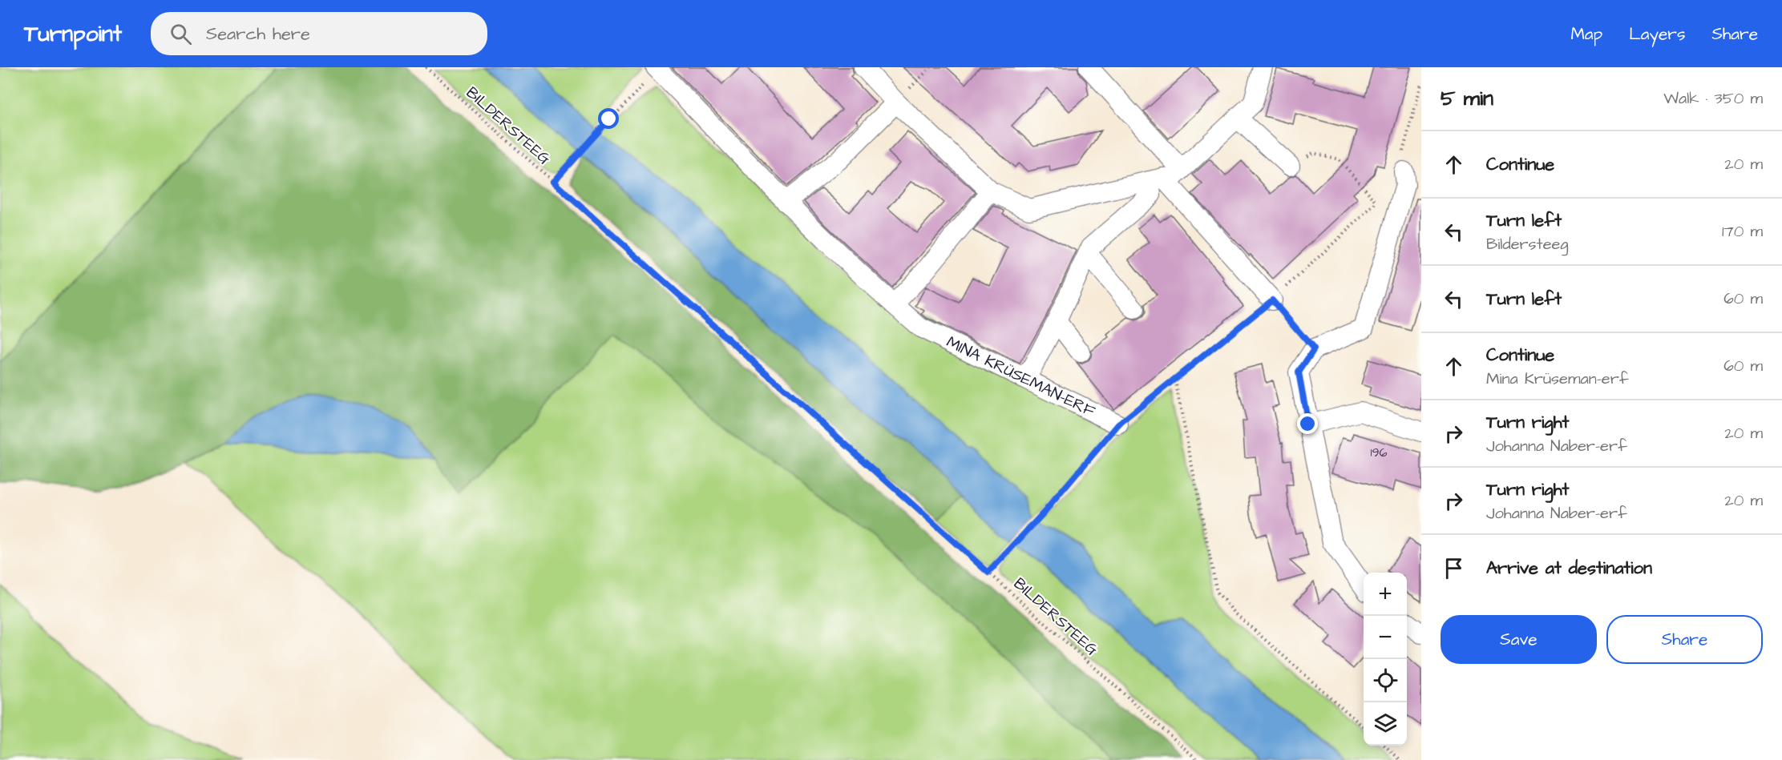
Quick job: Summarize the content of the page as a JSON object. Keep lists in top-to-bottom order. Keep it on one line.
{"streets":{"street":["MINA KRÜSEMAN-ERF"],"path":["BILDERSTEEG"]},"house_numbers":["196"],"page":{"header":"Turnpoint","search":"Search here","nav":["Map","Layers","Share"],"heading":["5 min","Walk · 350 m"],"list":[["Continue","20 m"],["Turn left","Bildersteeg","170 m"],["Turn left","60 m"],["Continue","Mina Krüseman-erf","60 m"],["Turn right","Johanna Naber-erf","20 m"],["Turn right","Johanna Naber-erf","20 m"],"Arrive at destination"],"map_buttons":["+","−"],"buttons":["Save","Share"]}}
